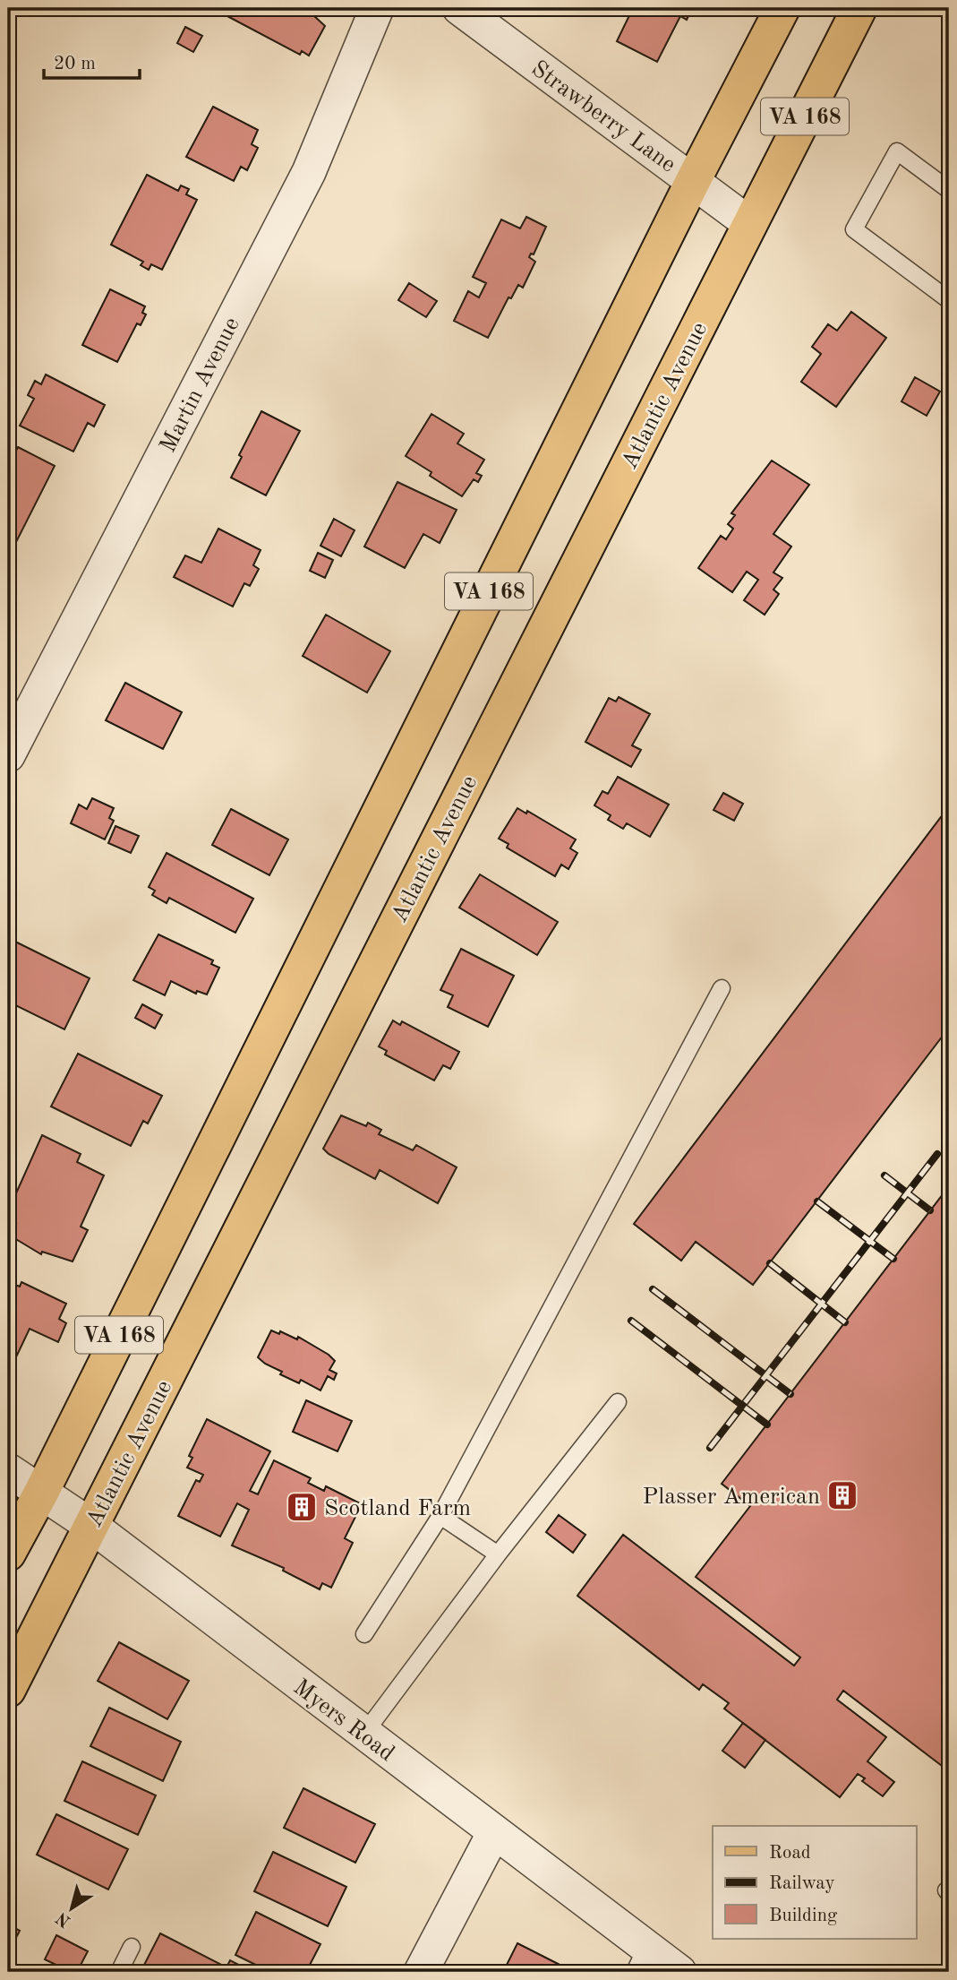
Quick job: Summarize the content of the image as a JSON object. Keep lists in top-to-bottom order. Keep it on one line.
{"streets":{"main road":["VA 168","Atlantic Avenue"],"street":["Strawberry Lane","Martin Avenue","Myers Road"]},"crossings":[["Strawberry Lane","VA 168"],["Strawberry Lane","Atlantic Avenue"],["VA 168","Myers Road"],["Atlantic Avenue","Myers Road"]],"places":{"building":["Plasser American","Scotland Farm"]},"legend":["Road","Railway","Building"],"scale_bar":"20 m","north":"bottom left"}
